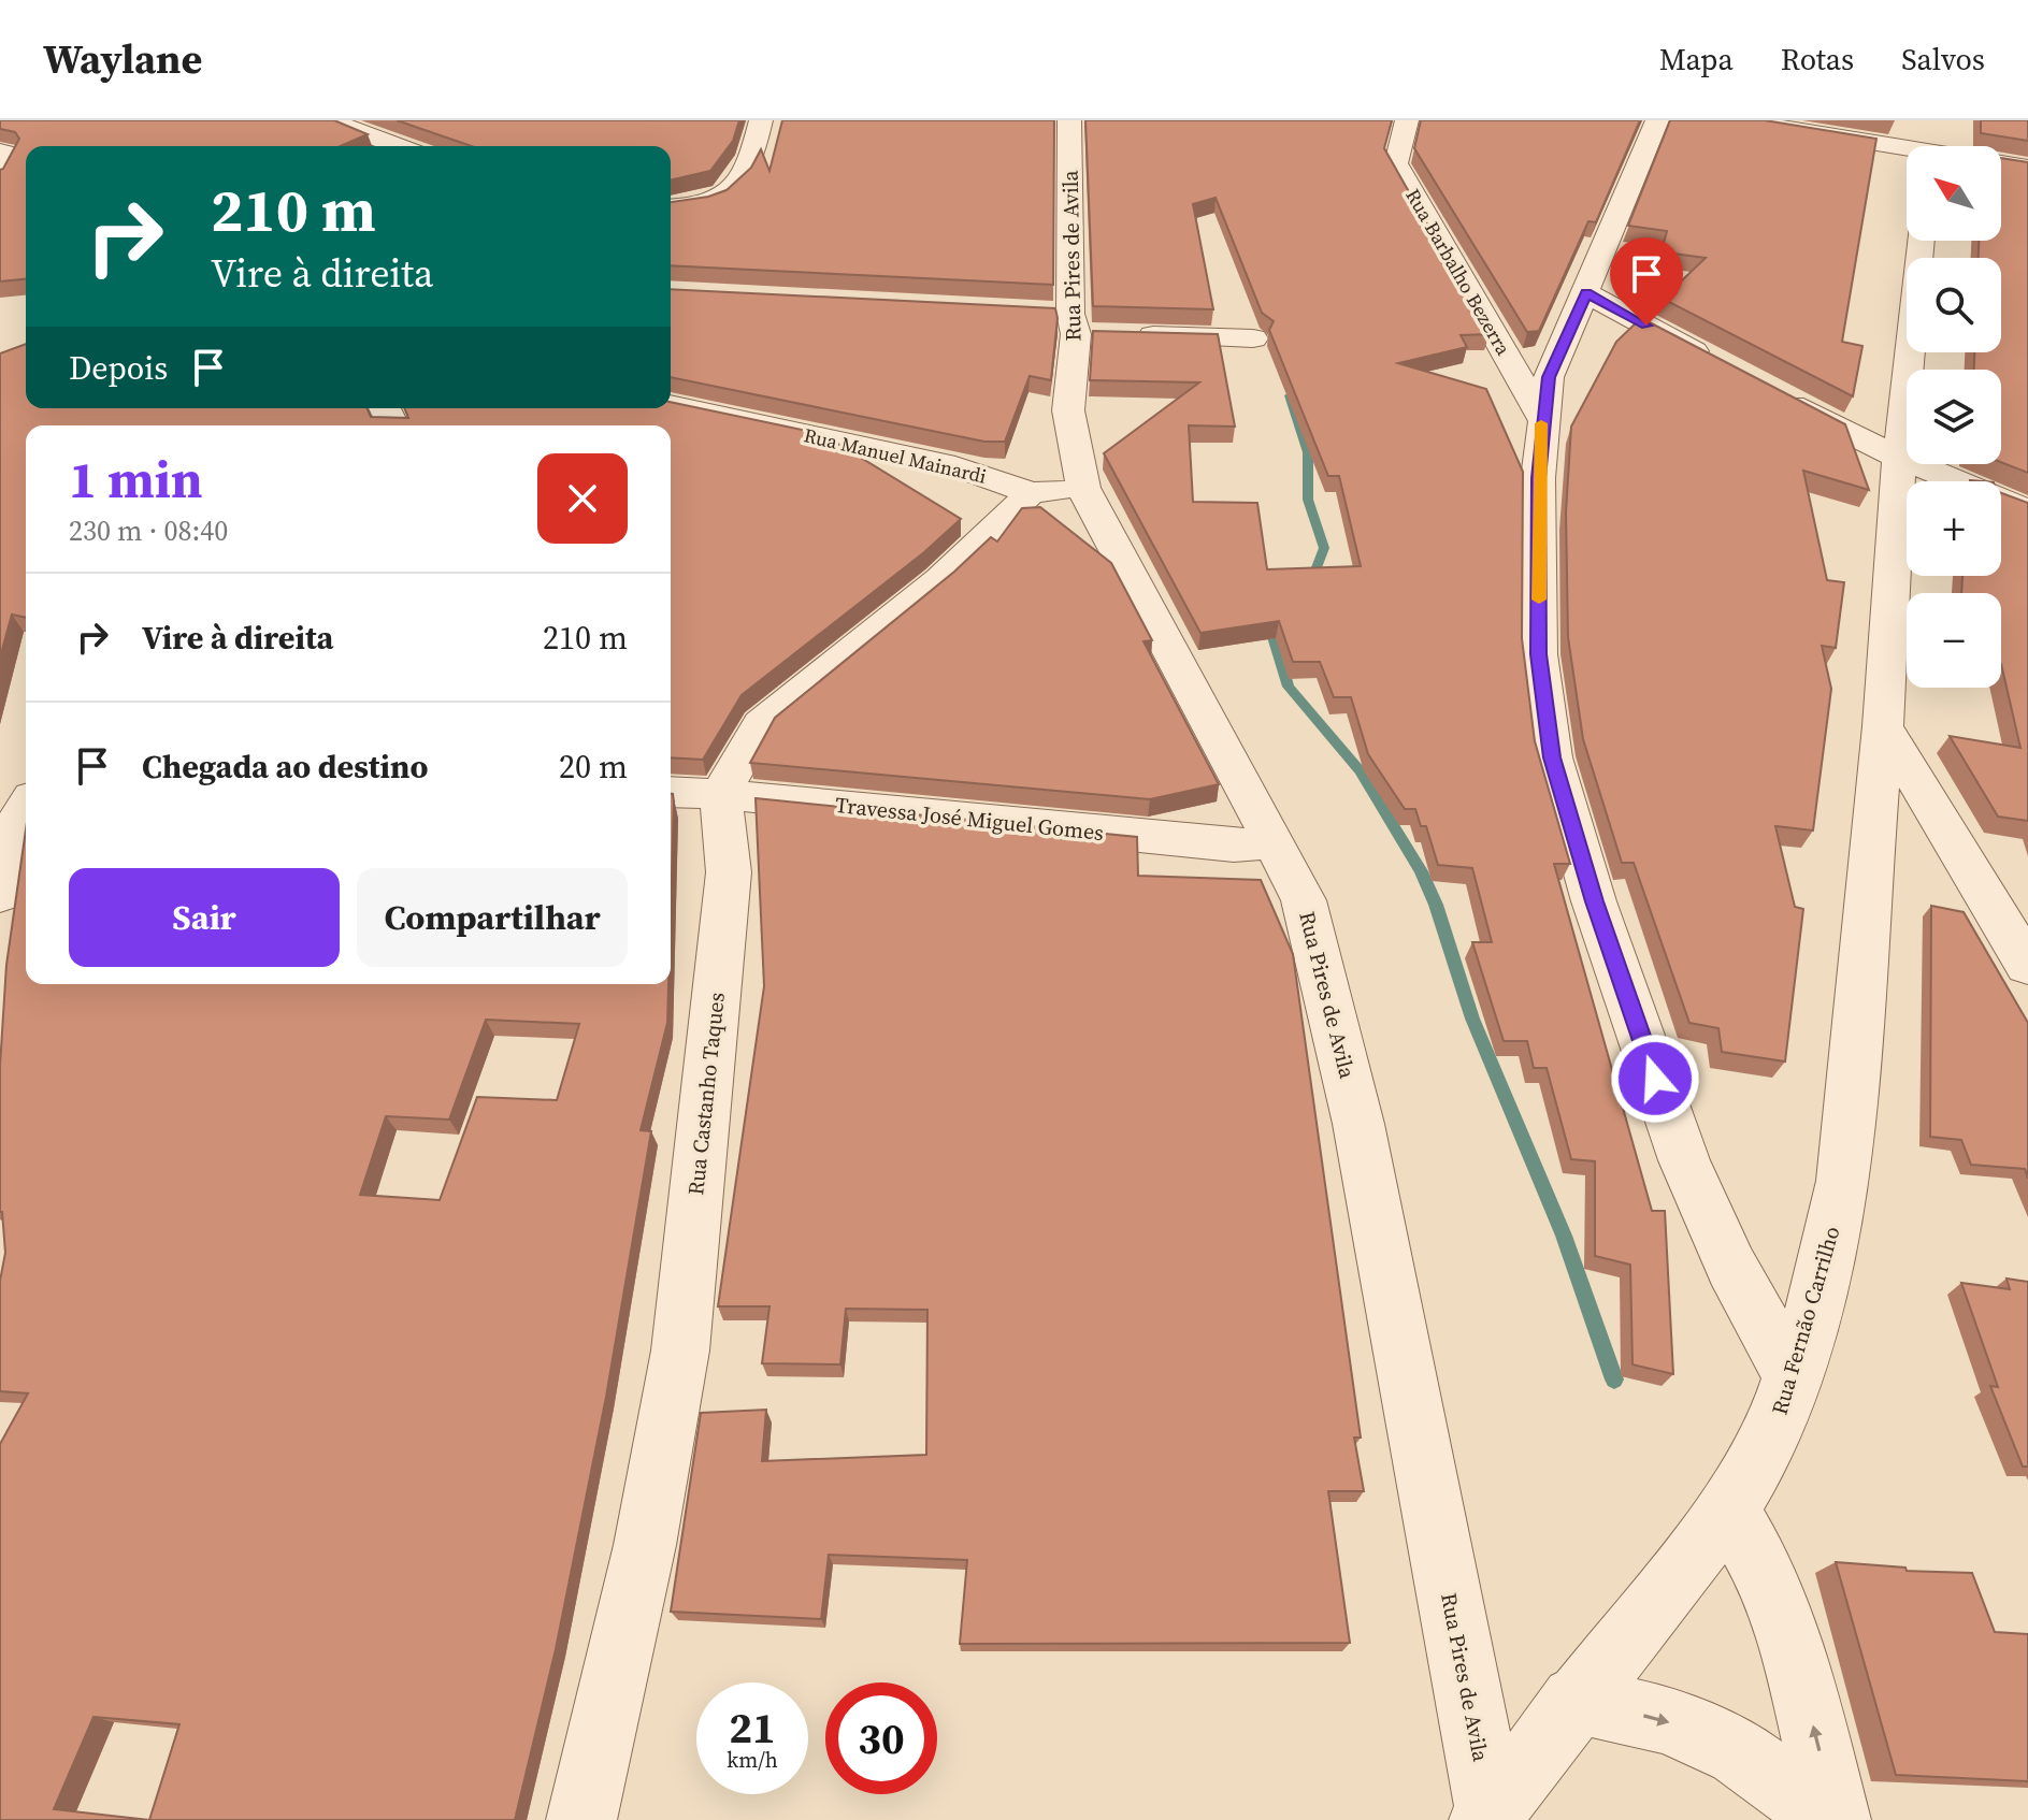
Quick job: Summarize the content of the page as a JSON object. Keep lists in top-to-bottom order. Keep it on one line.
{"streets":{"street":["Rua Pires de Avila","Rua Barbalho Bezerra","Rua Manuel Mainardi","Travessa José Miguel Gomes","Rua Castanho Taques","Rua Fernão Carrilho"]},"crossings":[["Rua Pires de Avila","Travessa José Miguel Gomes"],["Rua Pires de Avila","Rua Fernão Carrilho"],["Travessa José Miguel Gomes","Rua Castanho Taques"]],"north":"top left","page":{"header":"Waylane","nav":["Mapa","Rotas","Salvos"],"map_buttons":["+","−"],"turn":["210 m","Vire à direita"],"then":"Depois","heading":["1 min","230 m · 08:40"],"list":[{"name":"Vire à direita","value":"210 m"},{"name":"Chegada ao destino","value":"20 m"}],"buttons":["Sair","Compartilhar"],"speed":"21 km/h","limit":"30"}}
